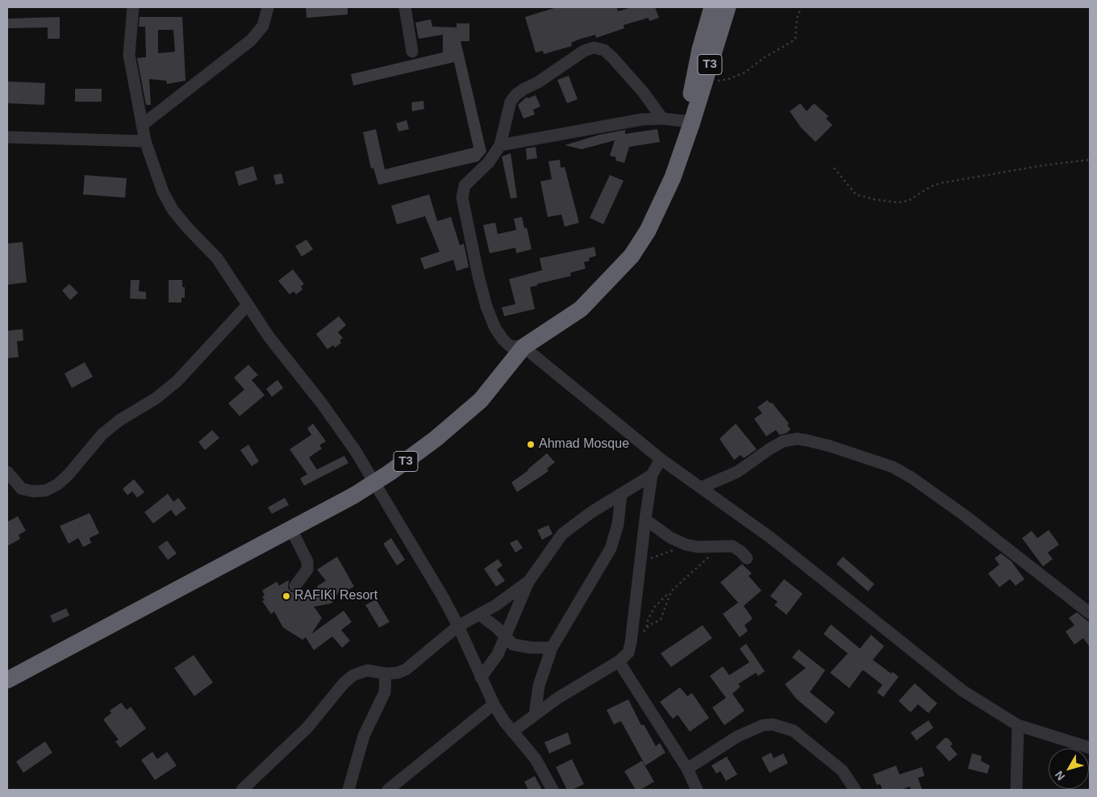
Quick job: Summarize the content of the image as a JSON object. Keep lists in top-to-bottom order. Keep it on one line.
{"streets":{"highway":["T3"]},"places":["Ahmad Mosque","RAFIKI Resort"],"north":"bottom left"}
